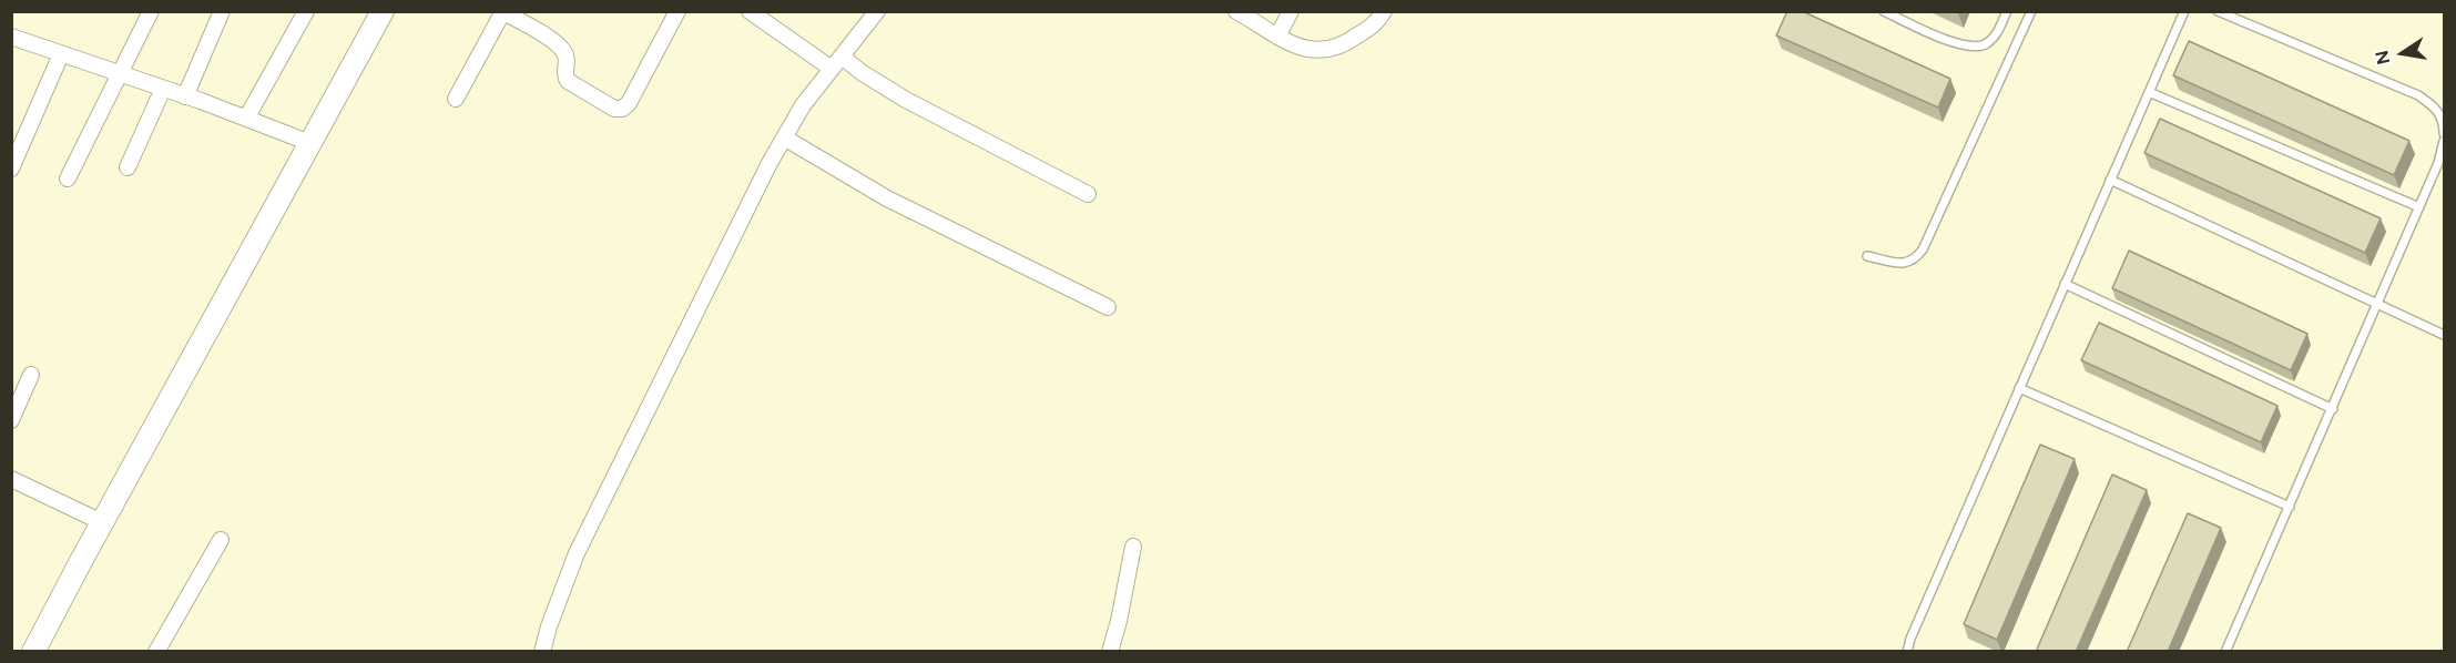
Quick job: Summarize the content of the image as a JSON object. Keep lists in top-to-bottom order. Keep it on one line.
{"north":"left"}
